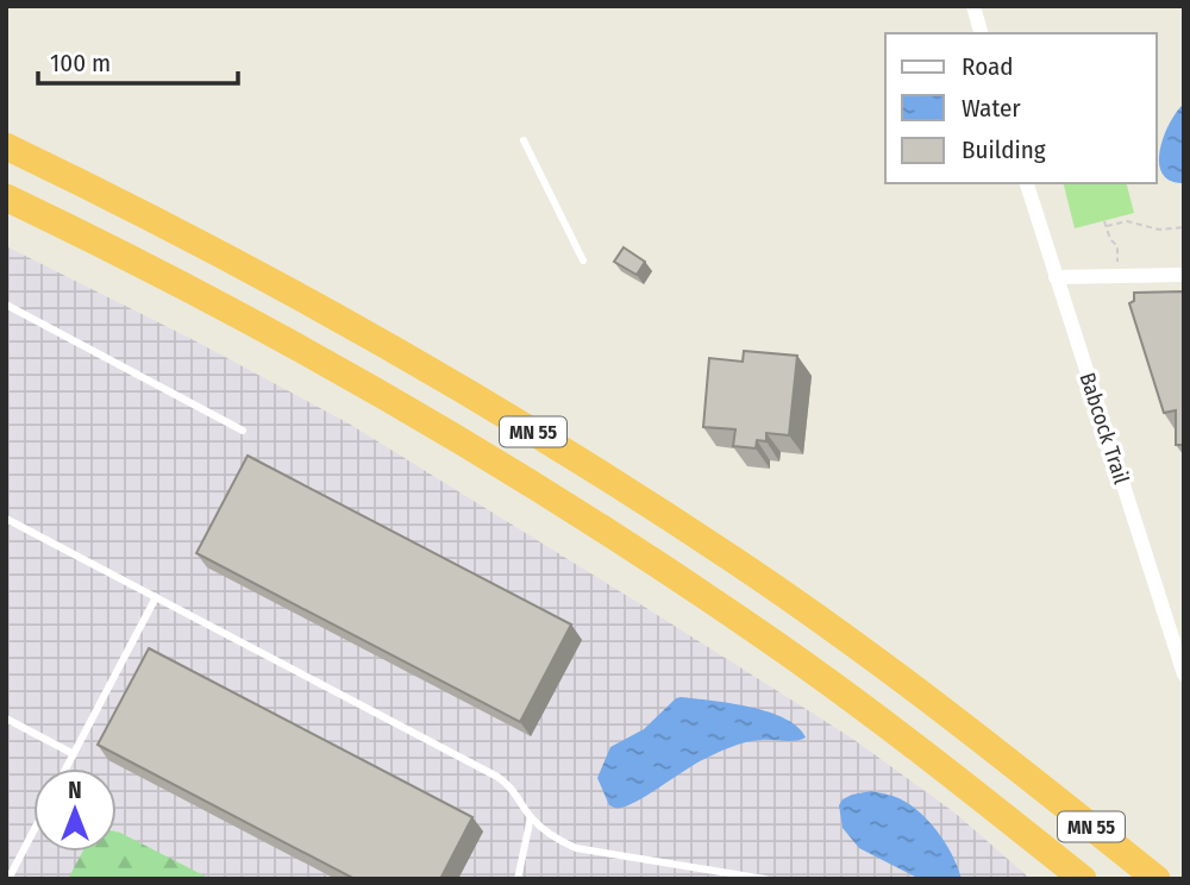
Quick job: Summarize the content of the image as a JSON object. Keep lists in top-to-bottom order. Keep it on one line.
{"streets":{"highway":["MN 55"],"street":["Babcock Trail"]},"legend":["Road","Water","Building"],"scale_bar":"100 m","north":"top"}
